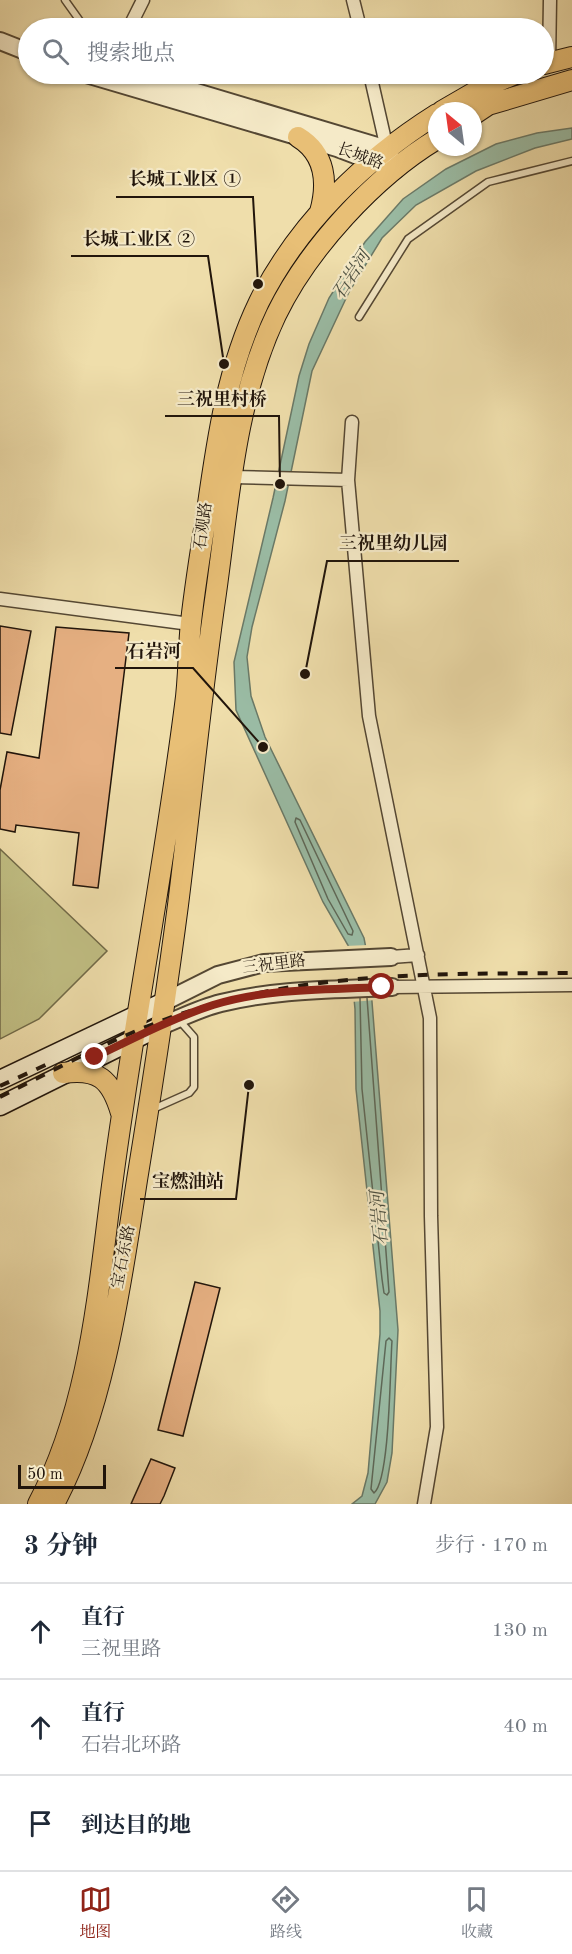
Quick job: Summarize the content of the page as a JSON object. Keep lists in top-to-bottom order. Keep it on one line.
{"streets":{"main road":["石观路","宝石东路"],"street":["长城路","三祝里路"]},"crossings":[["长城路","石观路"],["石观路","三祝里路"],["石观路","宝石东路"],["三祝里路","宝石东路"]],"water":["石岩河"],"places":["长城工业区 ①","长城工业区 ②","三祝里村桥","三祝里幼儿园","石岩河","宝燃油站"],"scale_bar":"50 m","north":"top left","page":{"search":"搜索地点","scale":"50 m","heading":["3 分钟","步行 · 170 m"],"list":[["直行","三祝里路","130 m"],["直行","石岩北环路","40 m"],"到达目的地"],"nav":["地图","路线","收藏"]}}
